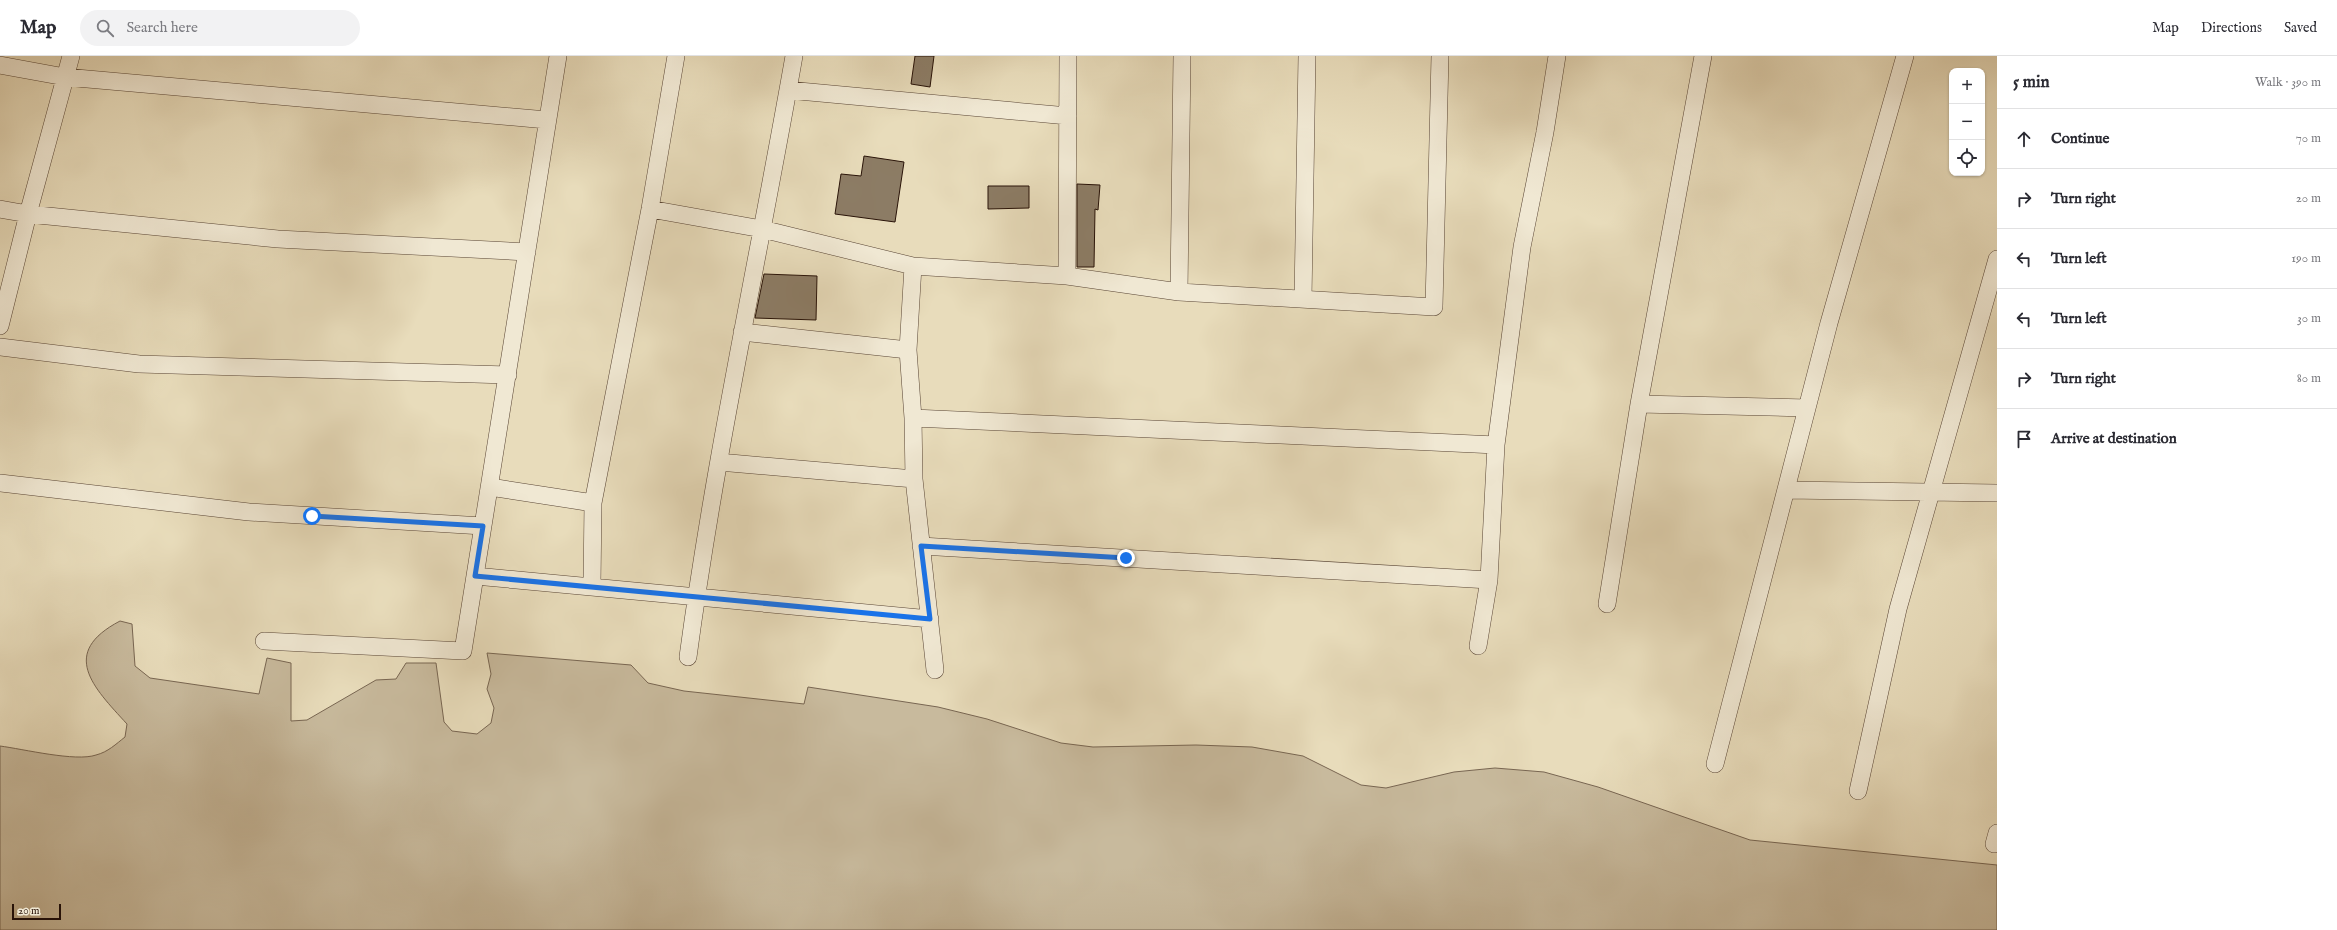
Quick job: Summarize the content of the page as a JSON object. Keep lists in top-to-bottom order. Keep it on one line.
{"scale_bar":"20 m","page":{"header":"Map","search":"Search here","nav":["Map","Directions","Saved"],"heading":["5 min","Walk · 390 m"],"map_buttons":["+","−"],"list":[["Continue","70 m"],["Turn right","20 m"],["Turn left","190 m"],["Turn left","30 m"],["Turn right","80 m"],"Arrive at destination"],"scale":"20 m"}}
